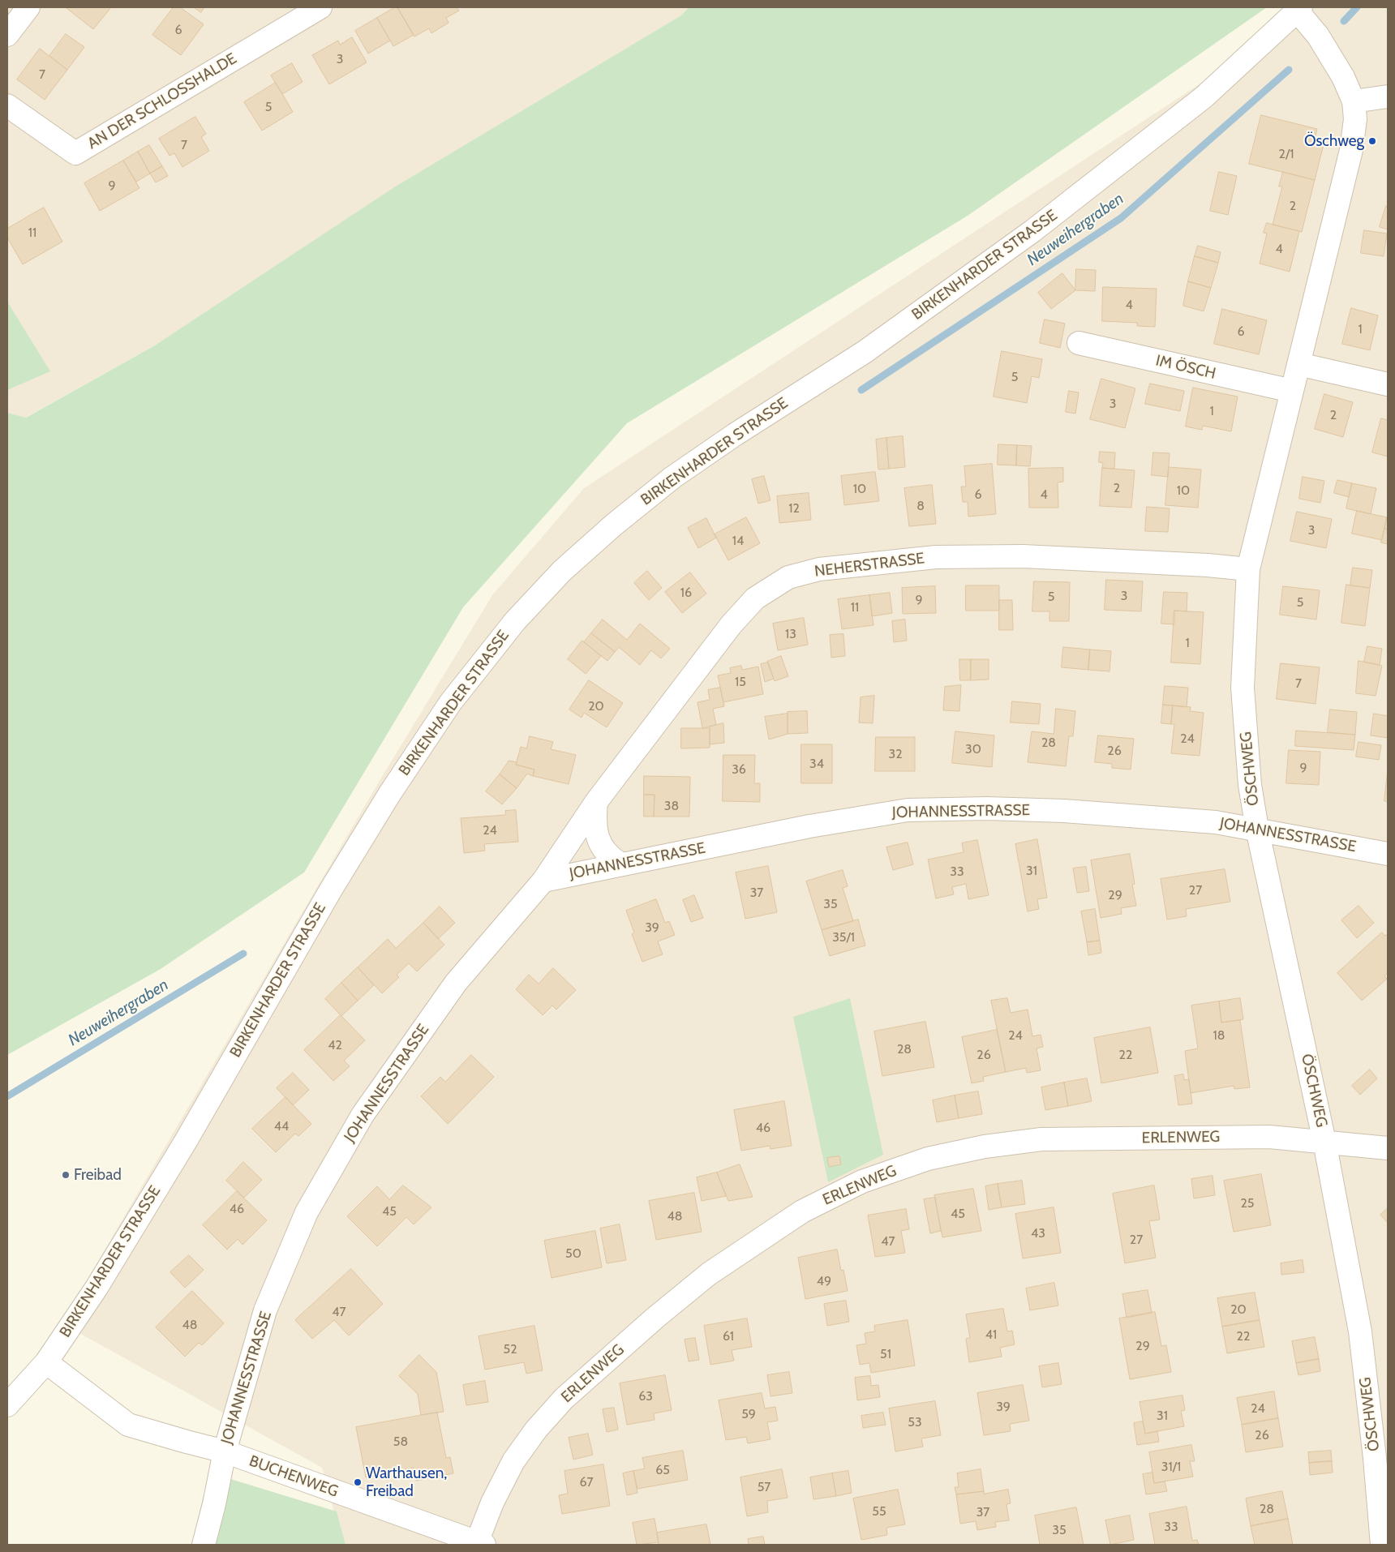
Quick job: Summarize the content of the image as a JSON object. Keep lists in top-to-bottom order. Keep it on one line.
{"streets":{"street":["AN DER SCHLOSSHALDE","BIRKENHARDER STRASSE","IM ÖSCH","NEHERSTRASSE","ÖSCHWEG","JOHANNESSTRASSE","ERLENWEG","BUCHENWEG"]},"crossings":[["BIRKENHARDER STRASSE","ÖSCHWEG"],["BIRKENHARDER STRASSE","BUCHENWEG"],["IM ÖSCH","ÖSCHWEG"],["NEHERSTRASSE","ÖSCHWEG"],["NEHERSTRASSE","JOHANNESSTRASSE"],["ÖSCHWEG","JOHANNESSTRASSE"],["ÖSCHWEG","ERLENWEG"],["JOHANNESSTRASSE","BUCHENWEG"],["ERLENWEG","BUCHENWEG"]],"water":["Neuweihergraben"],"places":["Öschweg","Freibad","Warthausen, Freibad"],"house_numbers":["6","3","7","5","7","2/1","9","2","11","4","4","1","6","5","3","1","2","2","10","10","6","4","8","12","3","14","16","3","5","9","5","11","13","1","15","7","20","24","28","30","26","32","34","9","36","38","24","31","33","27","37","29","35","39","35/1","24","18","42","28","26","22","44","46","25","46","45","45","48","43","27","47","50","49","20","47","48","41","61","22","29","52","51","63","39","24","59","31","53","26","58","31/1","65","67","57","28","55","37","33","35"]}
